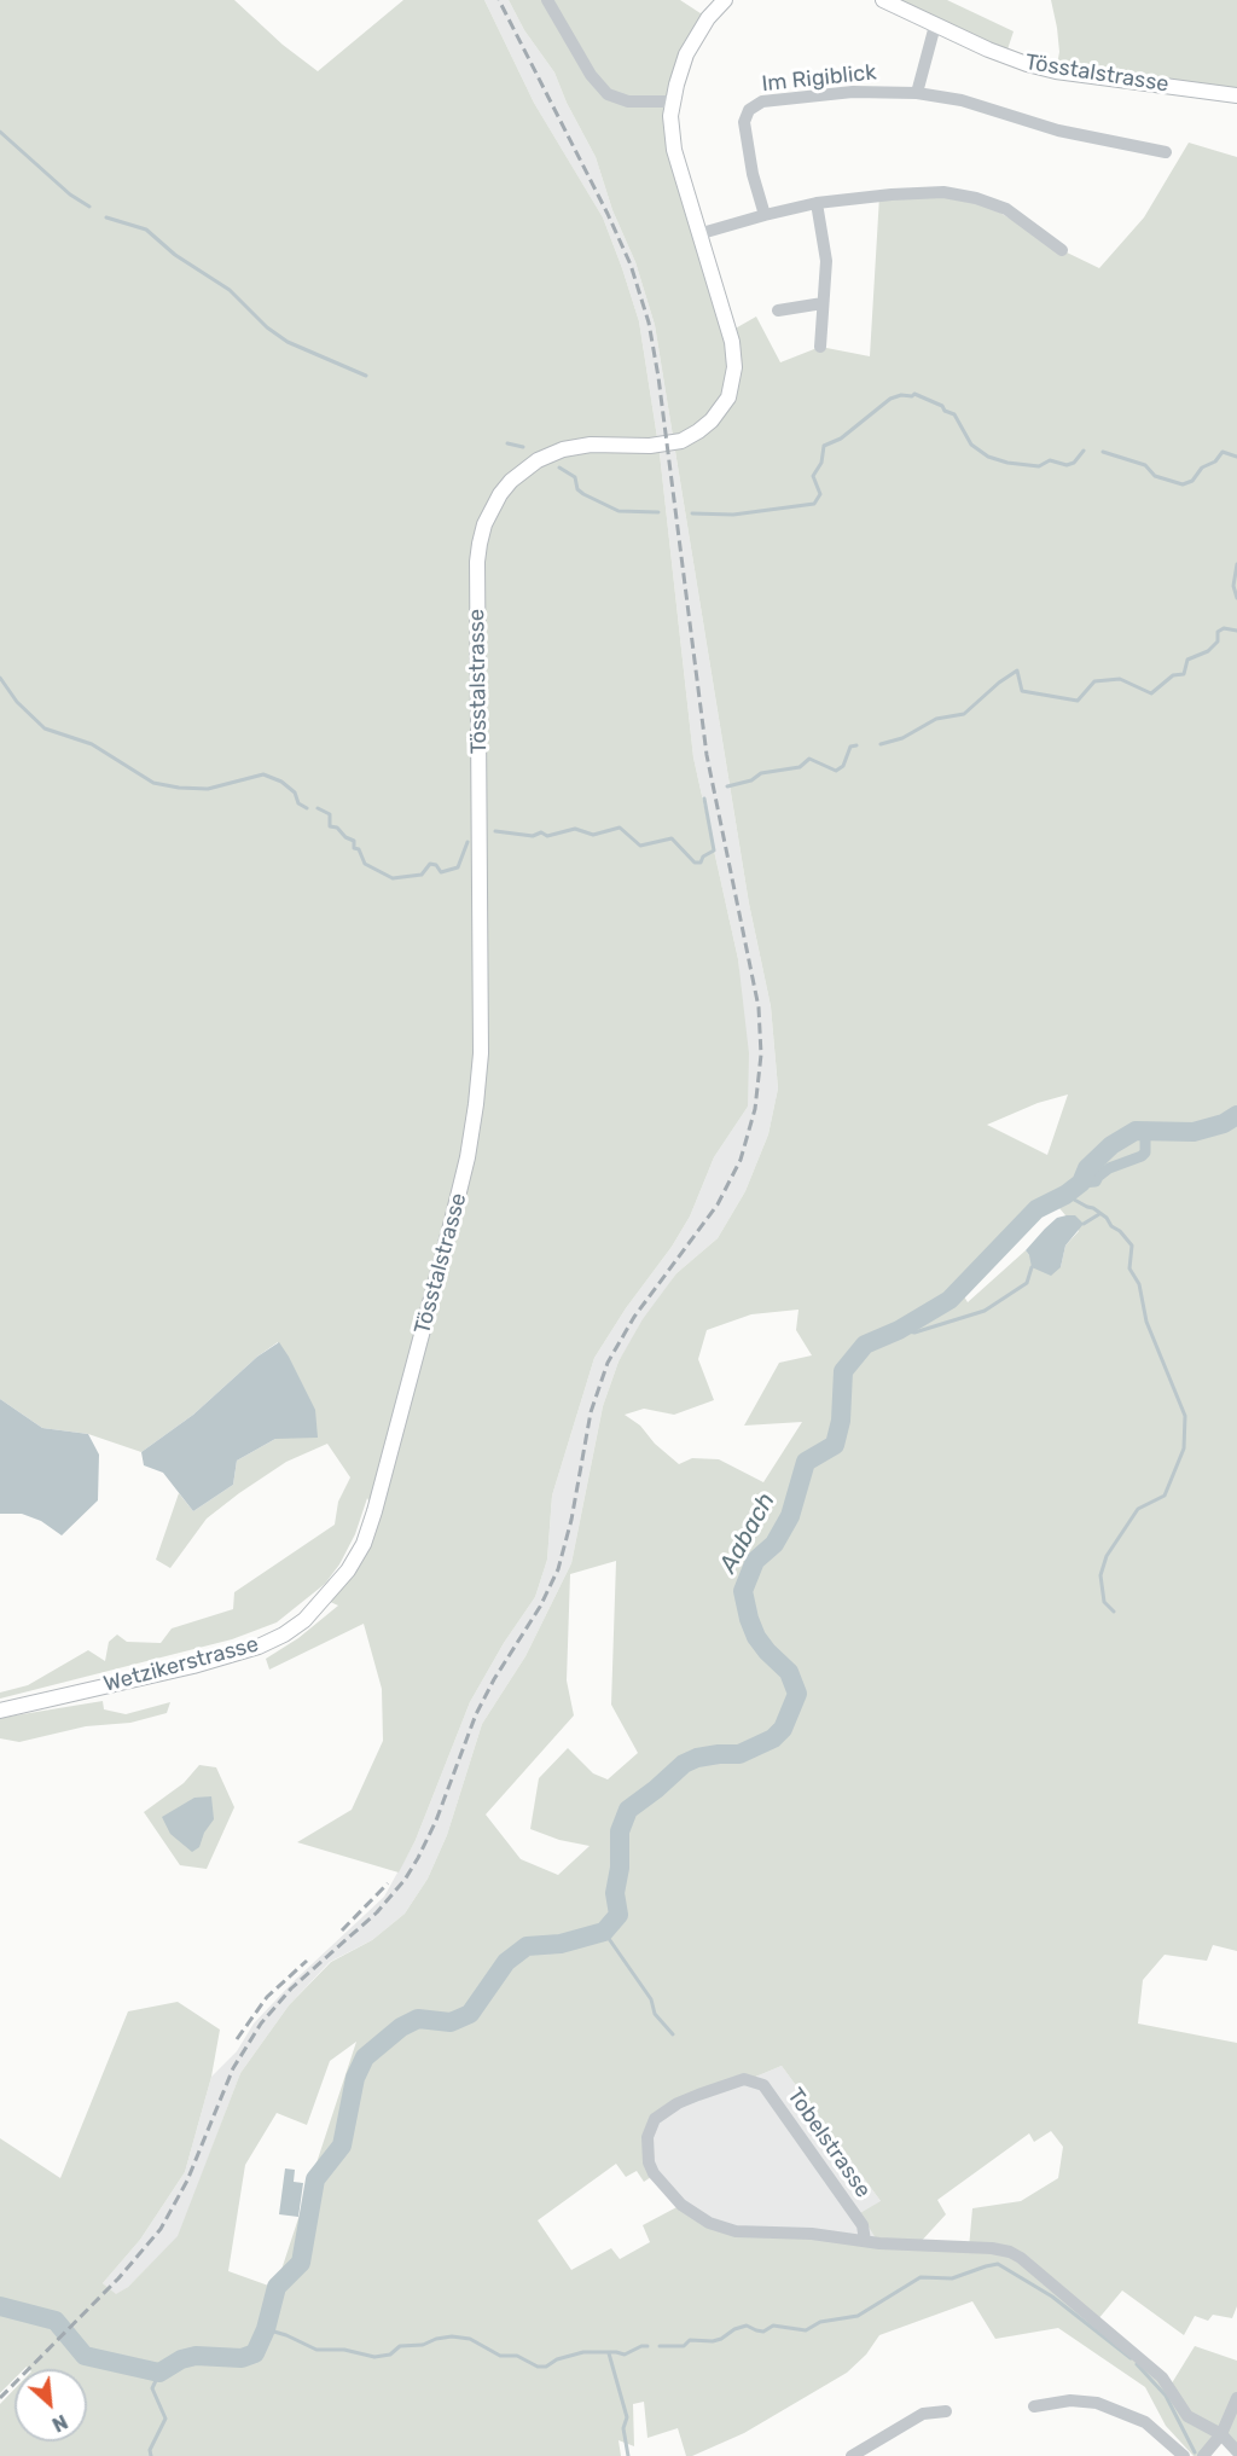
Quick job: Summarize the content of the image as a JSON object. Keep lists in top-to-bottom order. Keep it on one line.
{"streets":{"main road":["Tösstalstrasse","Wetzikerstrasse"],"street":["Im Rigiblick","Tobelstrasse"]},"crossings":[["Tösstalstrasse","Wetzikerstrasse"]],"water":["Aabach"],"north":"bottom right"}
